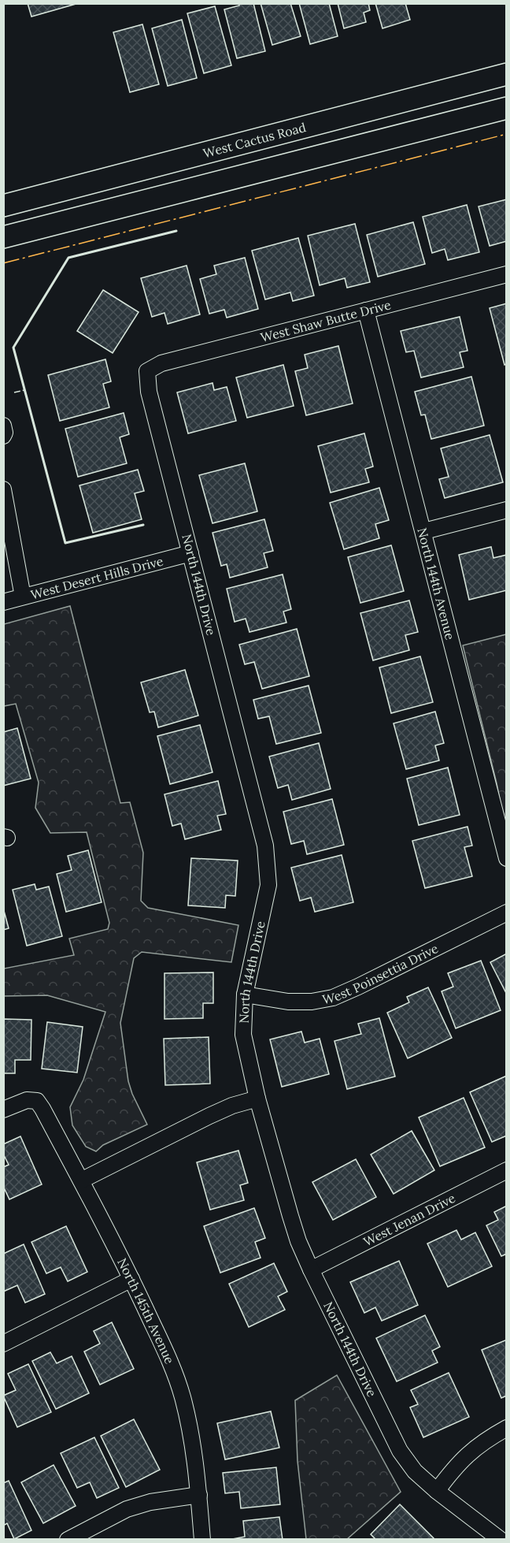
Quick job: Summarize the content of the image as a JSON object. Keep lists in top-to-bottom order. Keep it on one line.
{"streets":{"main road":["West Cactus Road"],"street":["West Shaw Butte Drive","West Desert Hills Drive","North 144th Avenue","North 144th Drive","West Poinsettia Drive","West Jenan Drive","North 145th Avenue"]},"crossings":[["West Shaw Butte Drive","North 144th Avenue"],["West Shaw Butte Drive","North 144th Drive"],["West Desert Hills Drive","North 144th Drive"],["North 144th Drive","West Poinsettia Drive"],["North 144th Drive","West Jenan Drive"]]}
